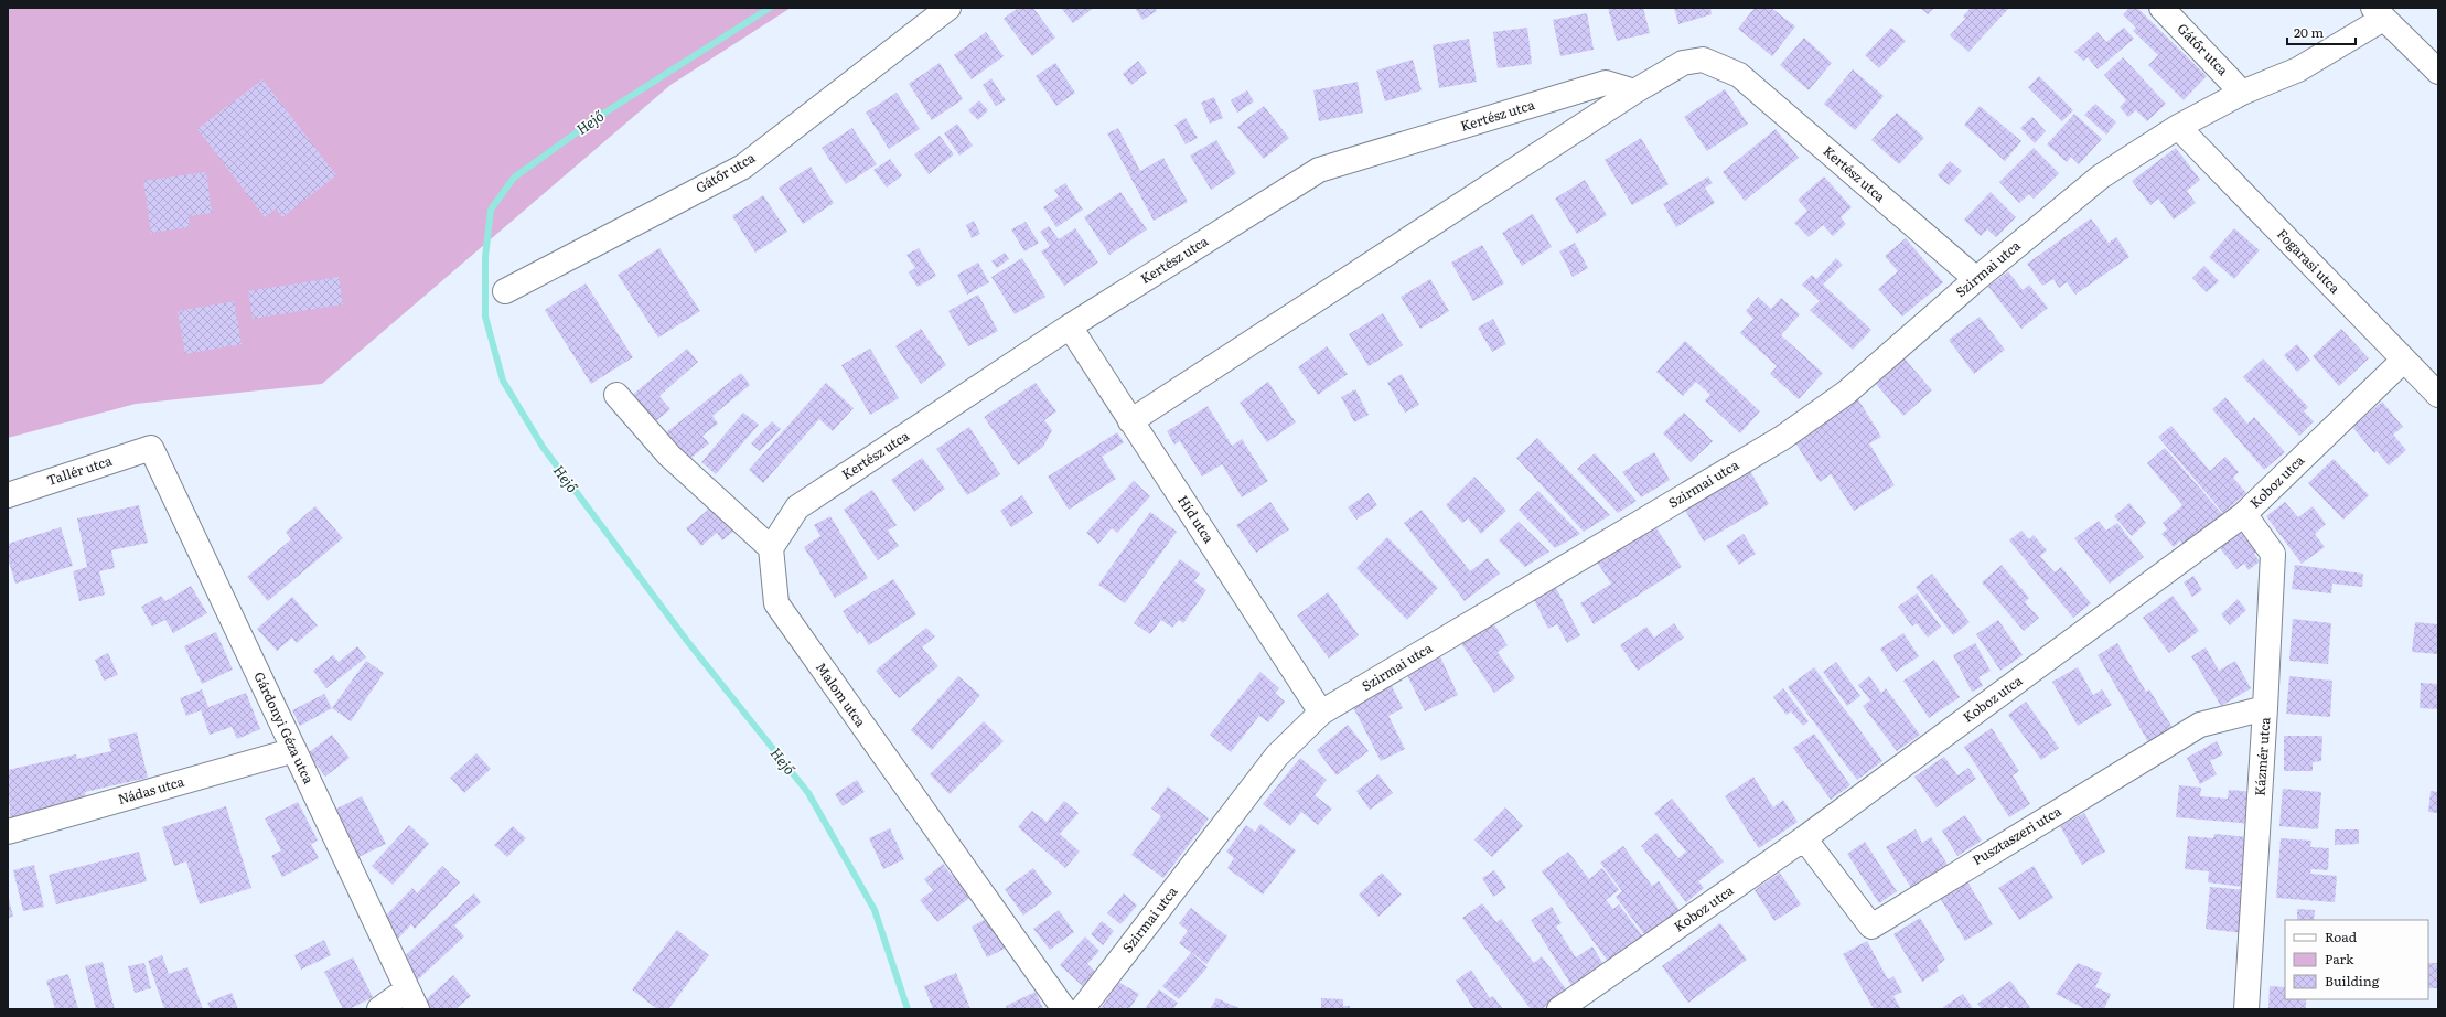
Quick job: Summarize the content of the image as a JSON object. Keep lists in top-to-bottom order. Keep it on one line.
{"streets":{"street":["Gátőr utca","Kertész utca","Fogarasi utca","Szirmai utca","Tallér utca","Koboz utca","Híd utca","Malom utca","Gárdonyi Géza utca","Kázmér utca","Nádas utca","Pusztaszeri utca"]},"crossings":[["Gátőr utca","Szirmai utca"],["Kertész utca","Szirmai utca"],["Kertész utca","Híd utca"],["Kertész utca","Malom utca"],["Fogarasi utca","Szirmai utca"],["Fogarasi utca","Koboz utca"],["Szirmai utca","Híd utca"],["Tallér utca","Gárdonyi Géza utca"],["Koboz utca","Kázmér utca"],["Koboz utca","Pusztaszeri utca"],["Gárdonyi Géza utca","Nádas utca"],["Kázmér utca","Pusztaszeri utca"]],"water":["Hejő"],"legend":["Road","Park","Building"],"scale_bar":"20 m"}
